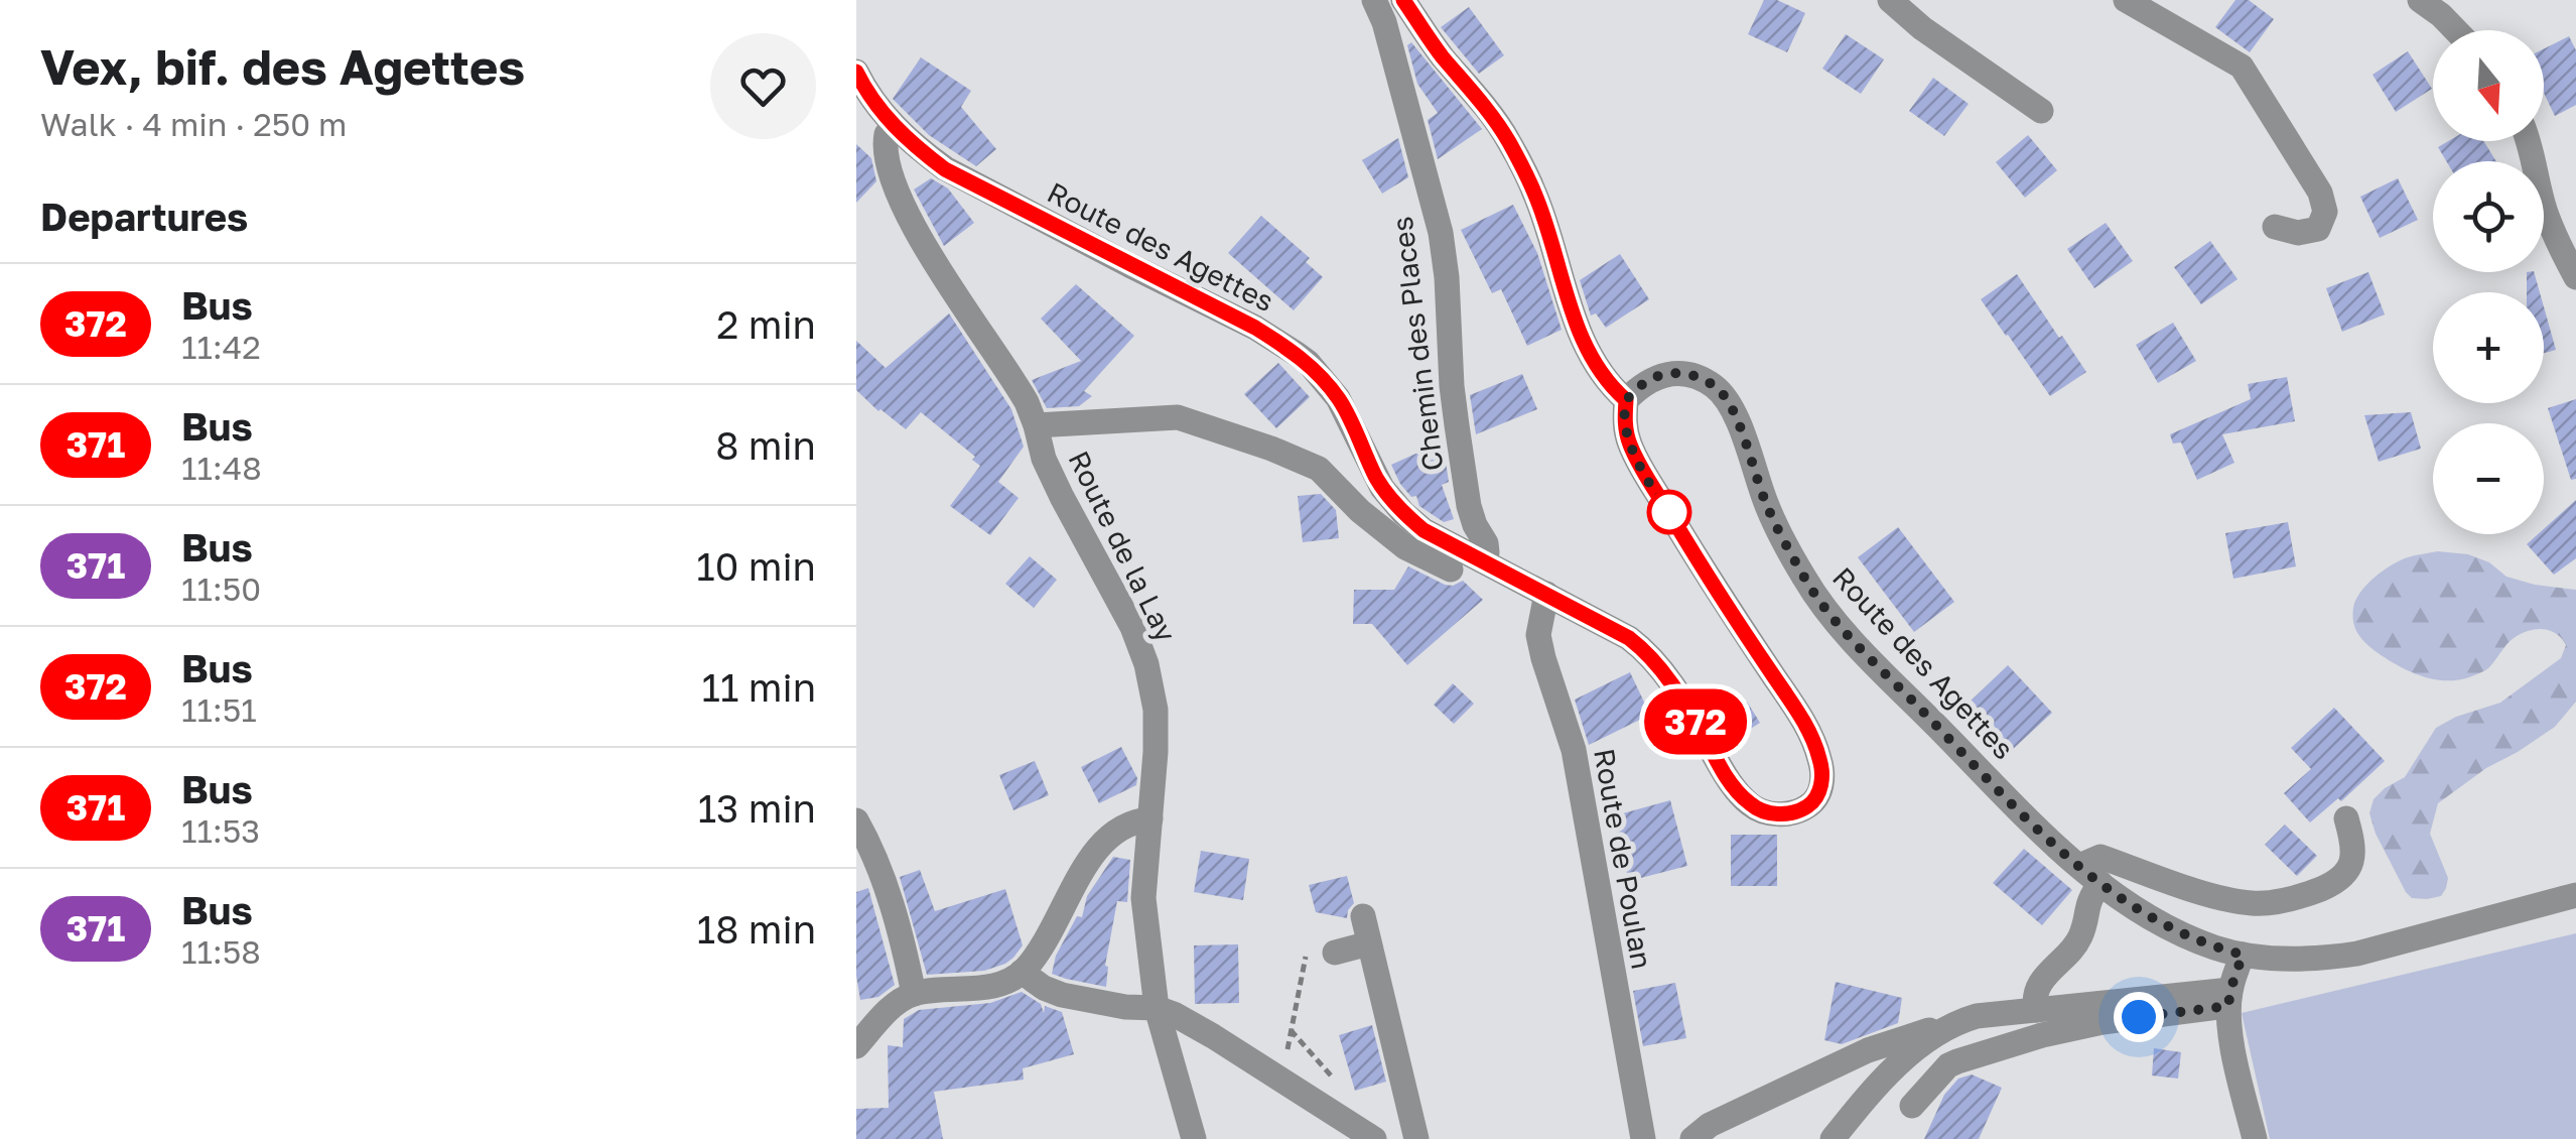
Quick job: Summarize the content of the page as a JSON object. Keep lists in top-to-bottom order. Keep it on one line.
{"streets":{"street":["Route des Agettes","Chemin des Places","Route de la Lay","Route de Poulan"]},"crossings":[["Route des Agettes","Chemin des Places"],["Route des Agettes","Route de la Lay"],["Route des Agettes","Route de Poulan"]],"lines":["bus line 372"],"north":"bottom","page":{"heading":[["Vex, bif. des Agettes","Walk · 4 min · 250 m"],"Departures"],"on_map":"372","map_buttons":["+","−"],"list":[{"mark":"372","name":"Bus","note":"11:42","value":"2 min"},{"mark":"371","name":"Bus","note":"11:48","value":"8 min"},{"mark":"371","name":"Bus","note":"11:50","value":"10 min"},{"mark":"372","name":"Bus","note":"11:51","value":"11 min"},{"mark":"371","name":"Bus","note":"11:53","value":"13 min"},{"mark":"371","name":"Bus","note":"11:58","value":"18 min"}]}}
